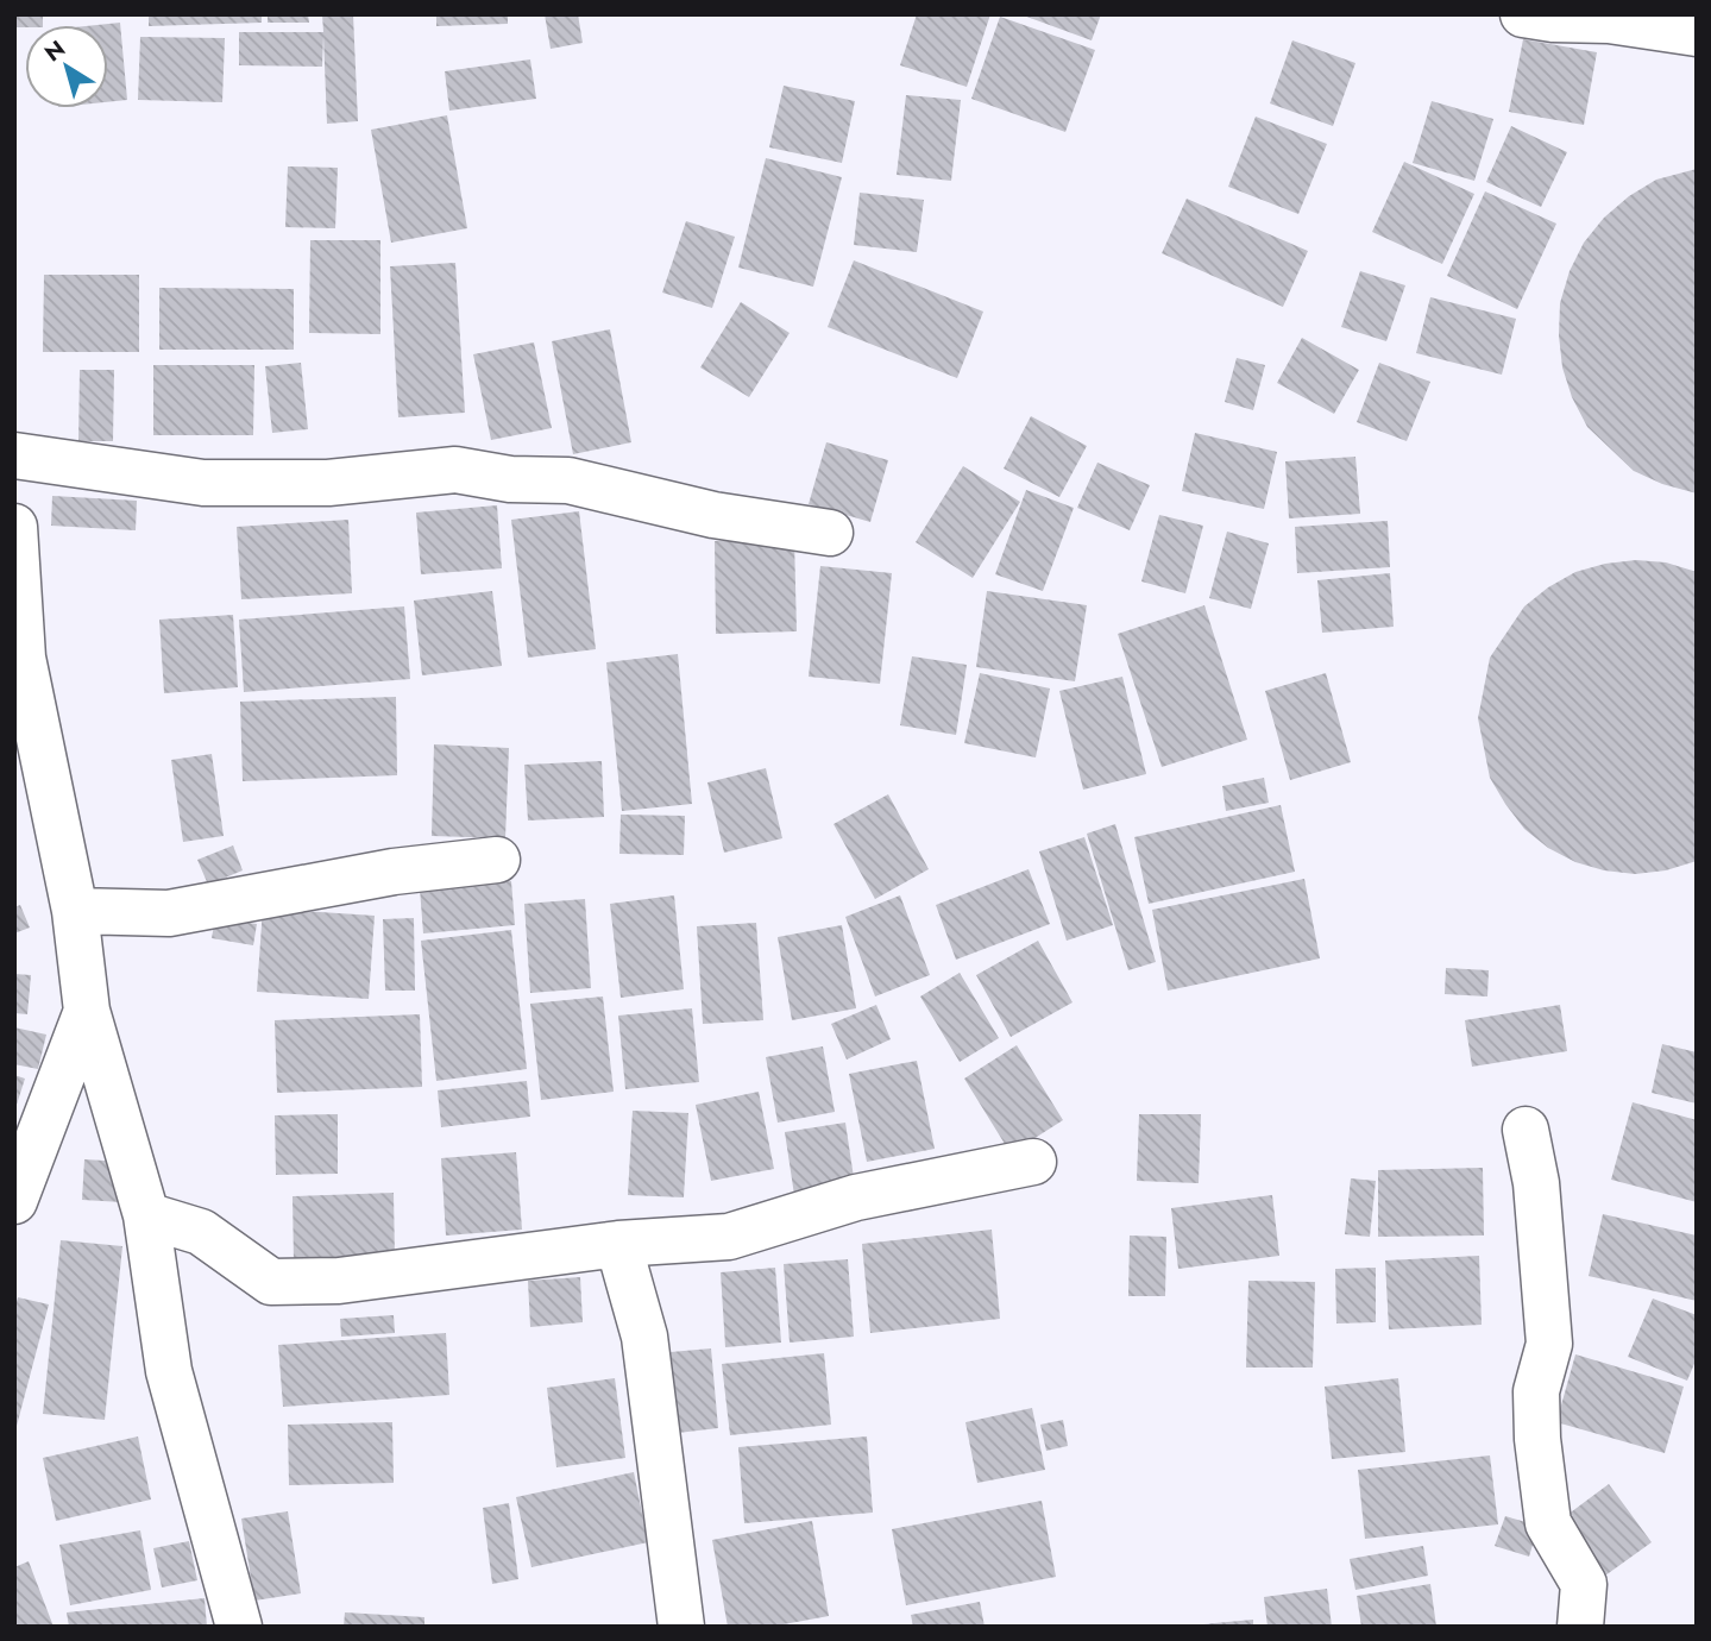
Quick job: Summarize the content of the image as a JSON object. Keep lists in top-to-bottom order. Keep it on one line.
{"north":"top left"}
